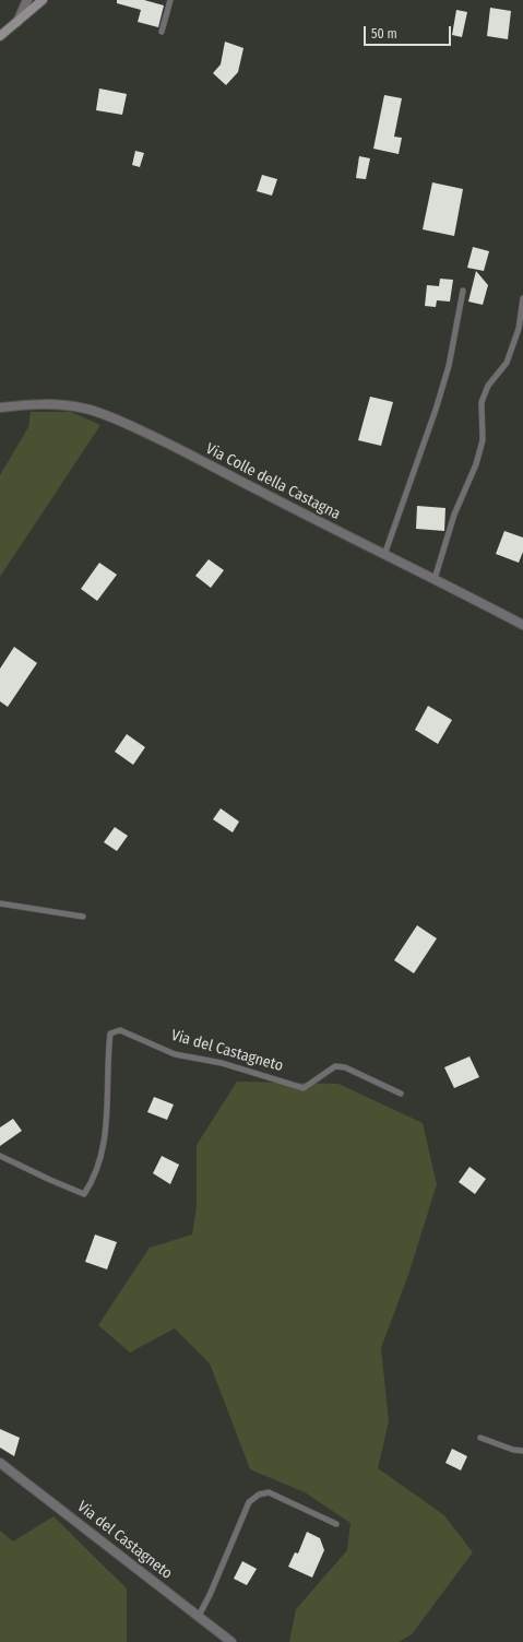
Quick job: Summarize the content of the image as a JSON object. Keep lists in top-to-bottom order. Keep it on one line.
{"streets":{"street":["Via Colle della Castagna","Via del Castagneto"]},"scale_bar":"50 m"}
